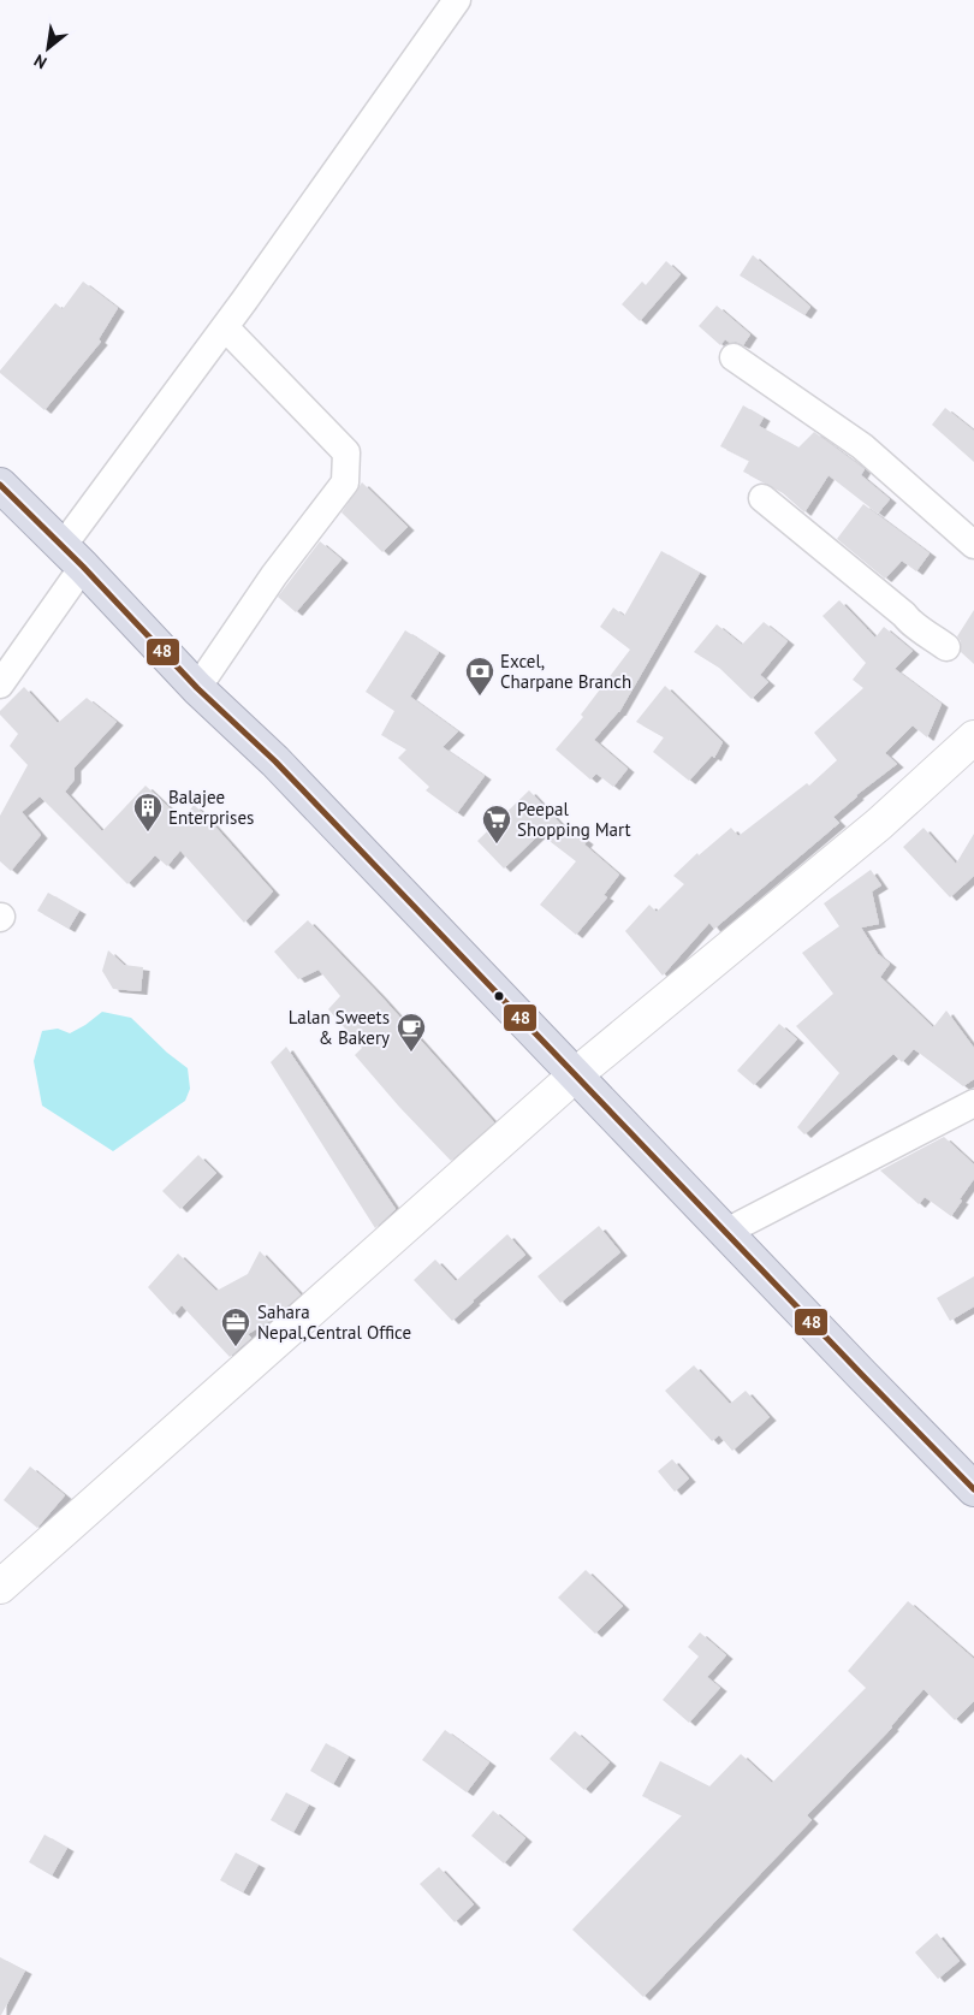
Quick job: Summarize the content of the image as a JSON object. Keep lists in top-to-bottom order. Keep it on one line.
{"places":{"bank":["Excel, Charpane Branch"],"building":["Balajee Enterprises"],"supermarket":["Peepal Shopping Mart"],"cafe":["Lalan Sweets & Bakery"],"office":["Sahara Nepal,Central Office"]},"lines":["transit line 48"],"north":"bottom left"}
